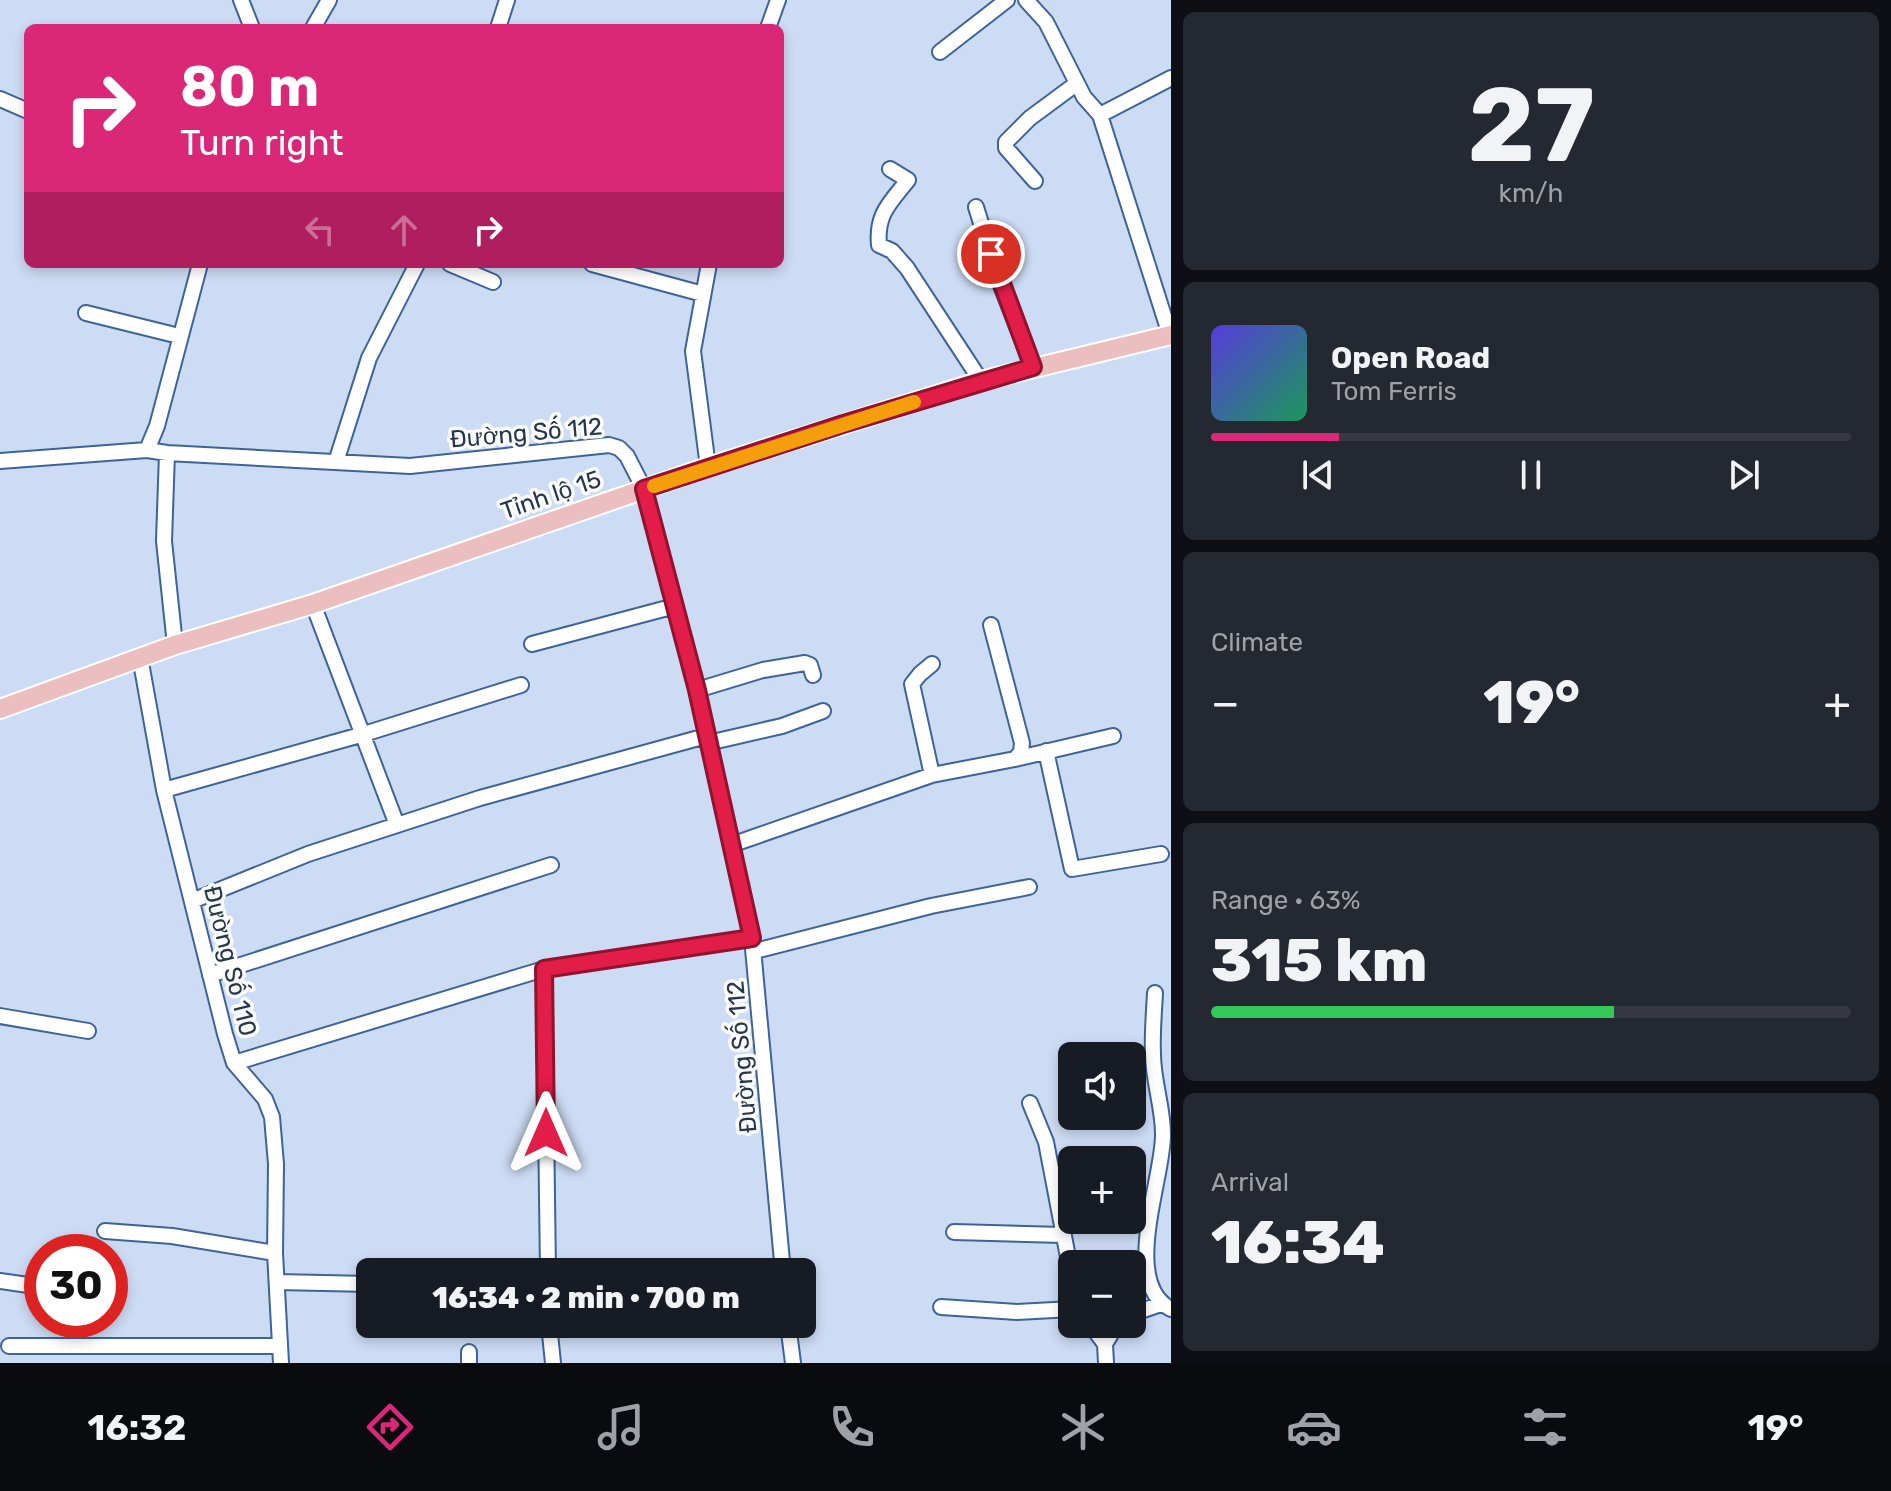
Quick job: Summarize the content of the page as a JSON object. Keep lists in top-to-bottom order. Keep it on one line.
{"streets":{"main road":["Tỉnh lộ 15"],"street":["Đường Số 112","Đường Số 110"]},"crossings":[["Đường Số 112","Tỉnh lộ 15"],["Tỉnh lộ 15","Đường Số 110"]],"page":{"tile":[["27","km/h"],"Climate",["Range · 63%","315 km"],["Arrival","16:34"]],"turn":["80 m","Turn right"],"song":["Open Road","Tom Ferris"],"heat":["−","19°","+"],"map_buttons":["+","−"],"limit":"30","trip":"16:34 · 2 min · 700 m","tabs":["16:32","19°"]}}
